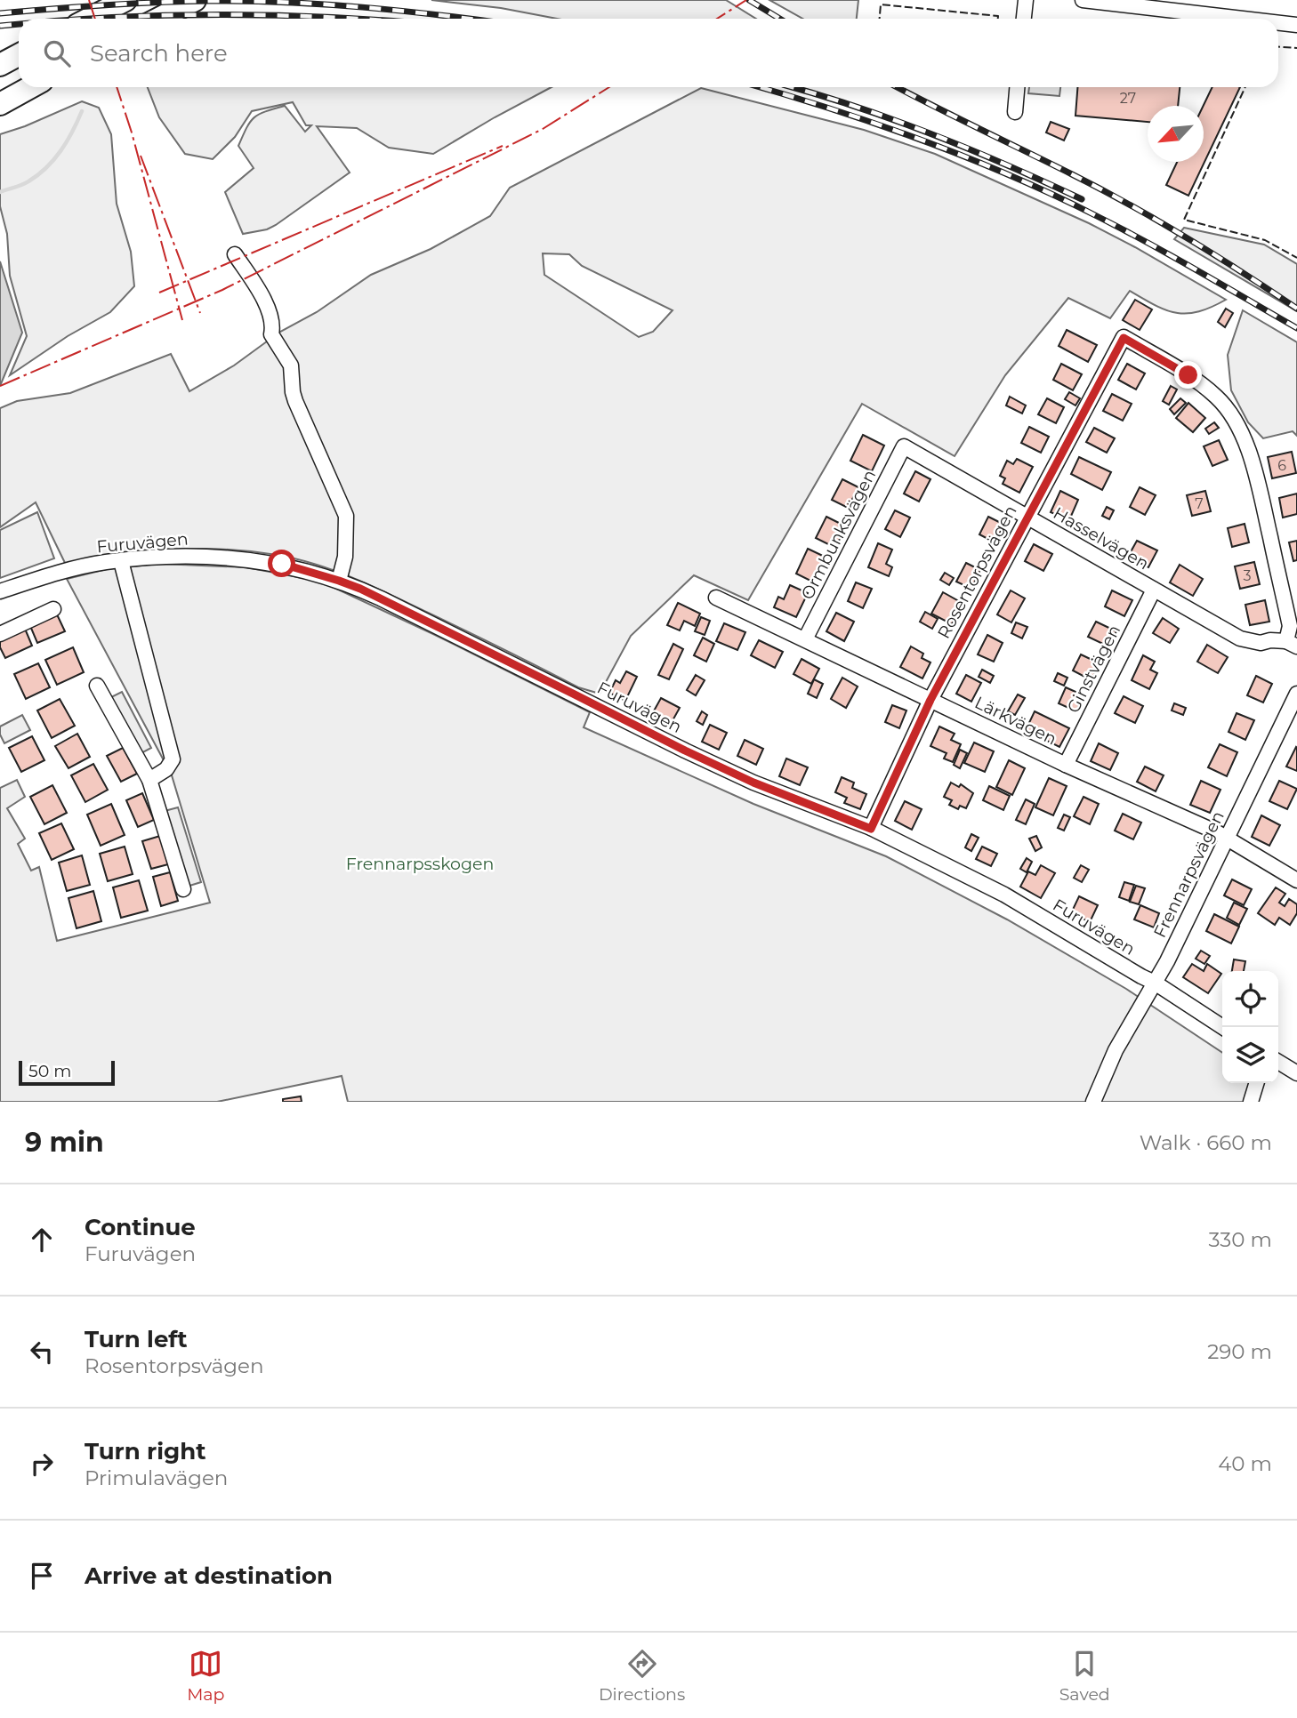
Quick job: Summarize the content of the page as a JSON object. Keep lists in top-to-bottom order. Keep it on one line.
{"streets":{"street":["Ormbunksvägen","Hasselvägen","Furuvägen","Rosentorpsvägen","Ginstvägen","Lärkvägen","Frennarpsvägen"]},"crossings":[["Ormbunksvägen","Hasselvägen"],["Ormbunksvägen","Lärkvägen"],["Hasselvägen","Rosentorpsvägen"],["Hasselvägen","Ginstvägen"],["Furuvägen","Rosentorpsvägen"],["Furuvägen","Frennarpsvägen"],["Rosentorpsvägen","Lärkvägen"],["Ginstvägen","Lärkvägen"],["Lärkvägen","Frennarpsvägen"]],"parks":["Frennarpsskogen"],"house_numbers":["27","6","7","3"],"scale_bar":"50 m","north":"bottom left","page":{"search":"Search here","scale":"50 m","heading":["9 min","Walk · 660 m"],"list":[["Continue","Furuvägen","330 m"],["Turn left","Rosentorpsvägen","290 m"],["Turn right","Primulavägen","40 m"],"Arrive at destination"],"nav":["Map","Directions","Saved"]}}
